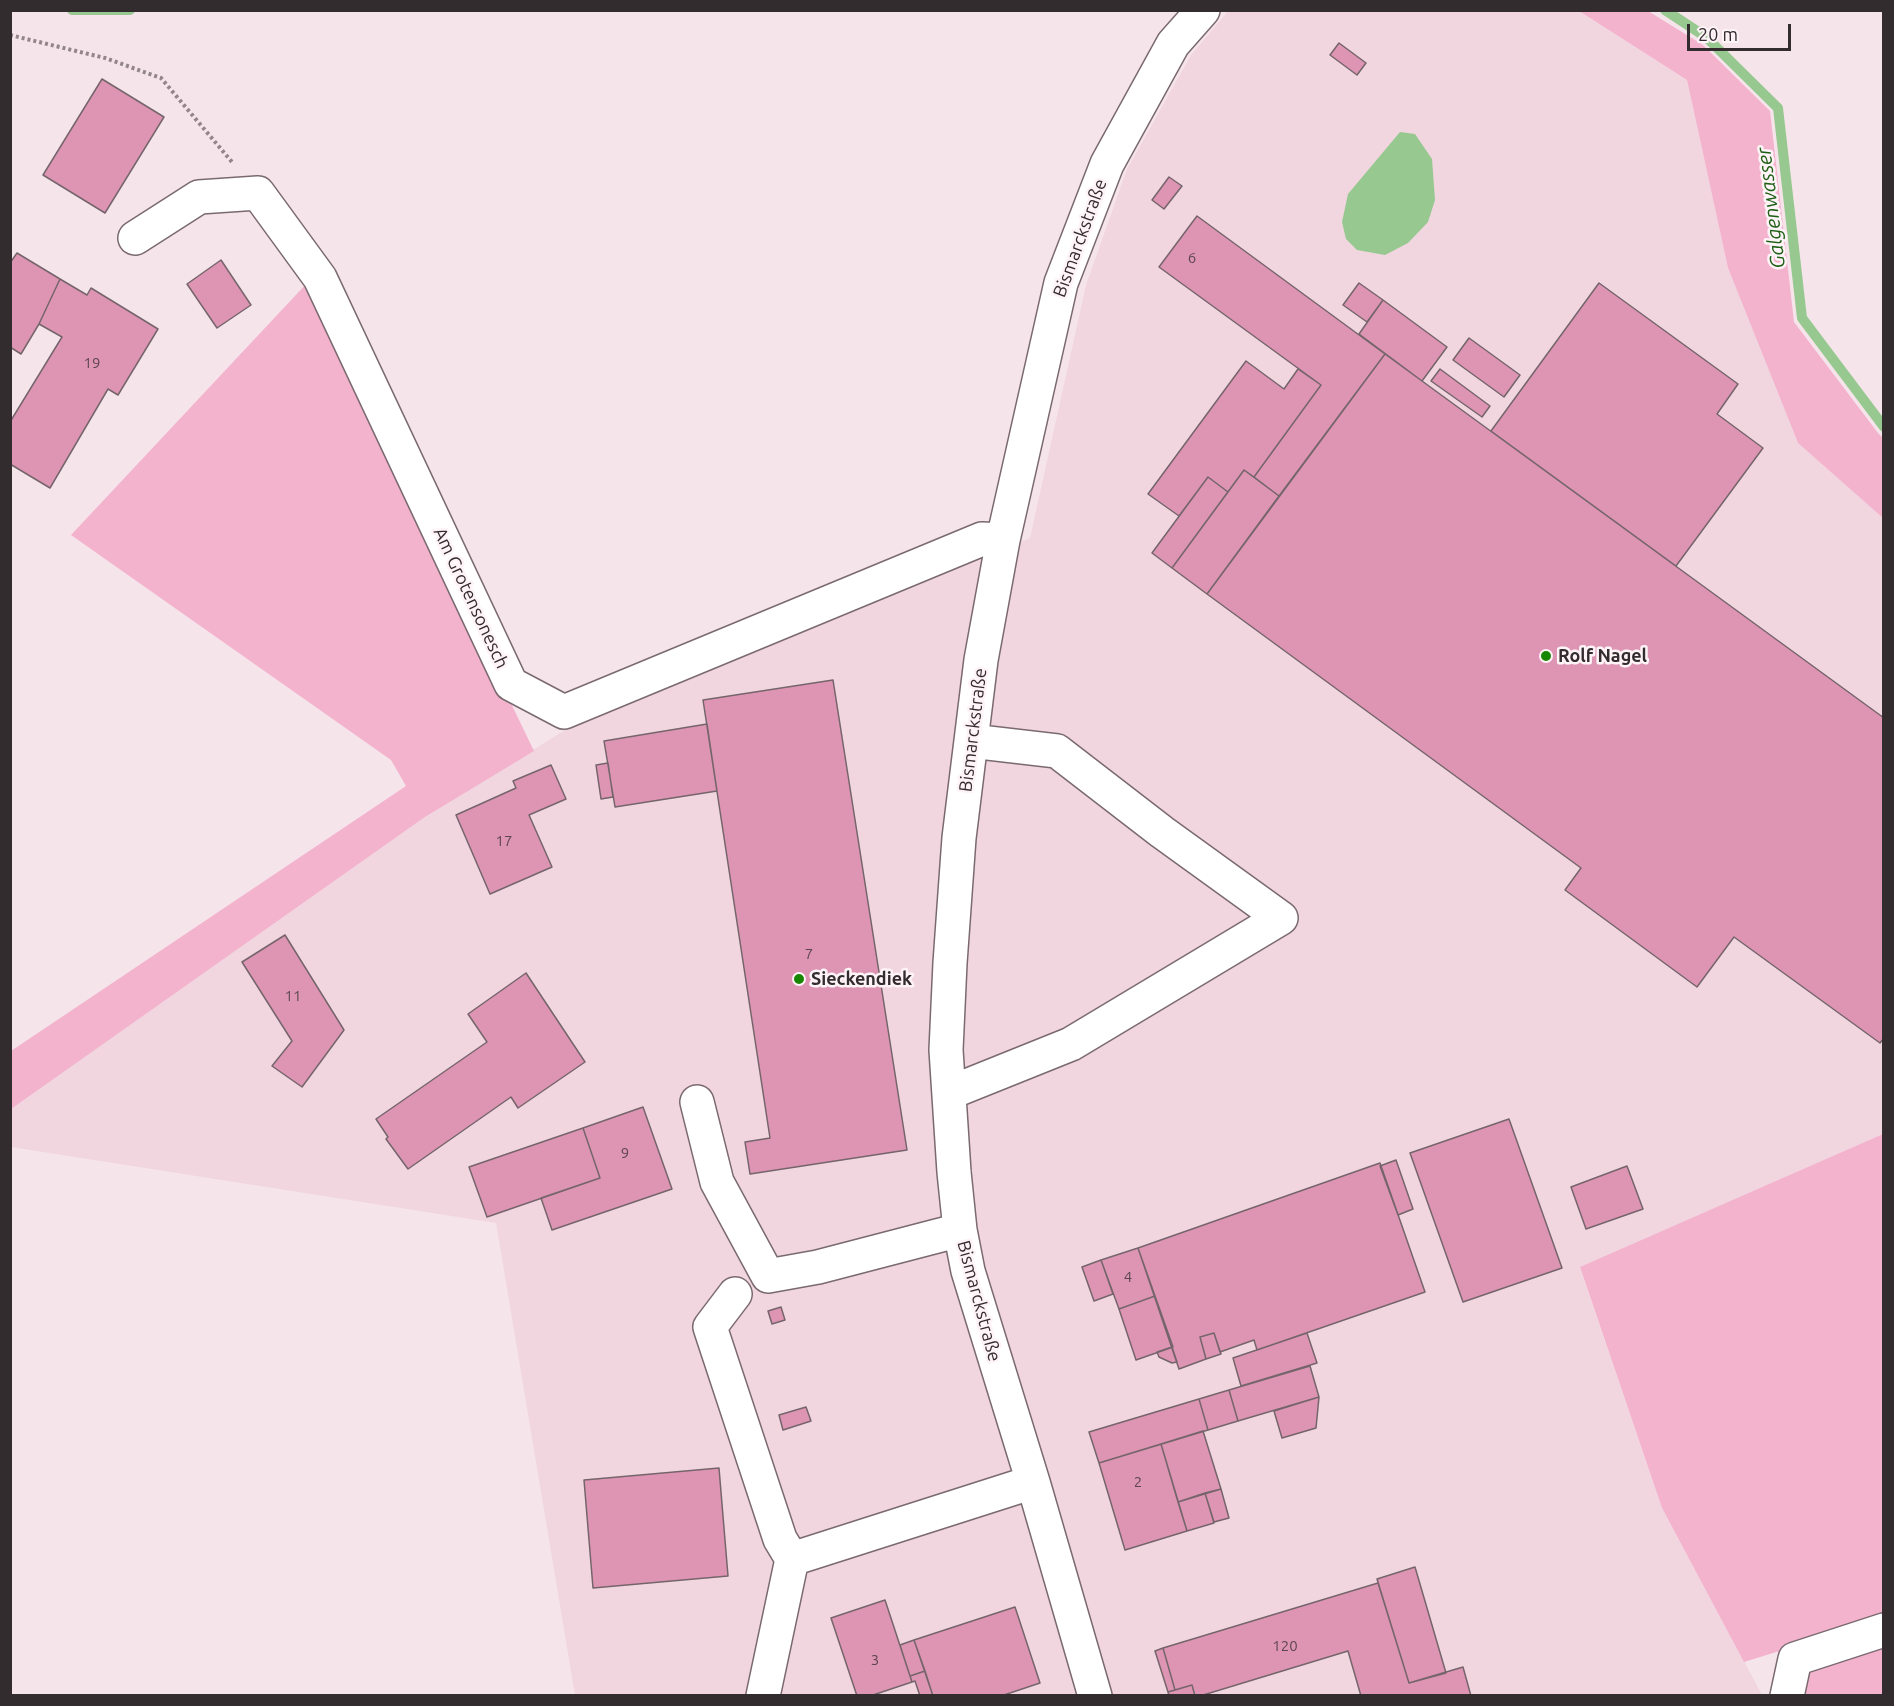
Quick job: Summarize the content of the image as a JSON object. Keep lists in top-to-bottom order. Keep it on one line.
{"streets":{"street":["Bismarckstraße","Am Grotensonesch"]},"crossings":[["Bismarckstraße","Am Grotensonesch"]],"water":["Galgenwasser"],"places":["Rolf Nagel","Sieckendiek"],"house_numbers":["6","19","17","7","11","9","4","2","120","3"],"scale_bar":"20 m"}
